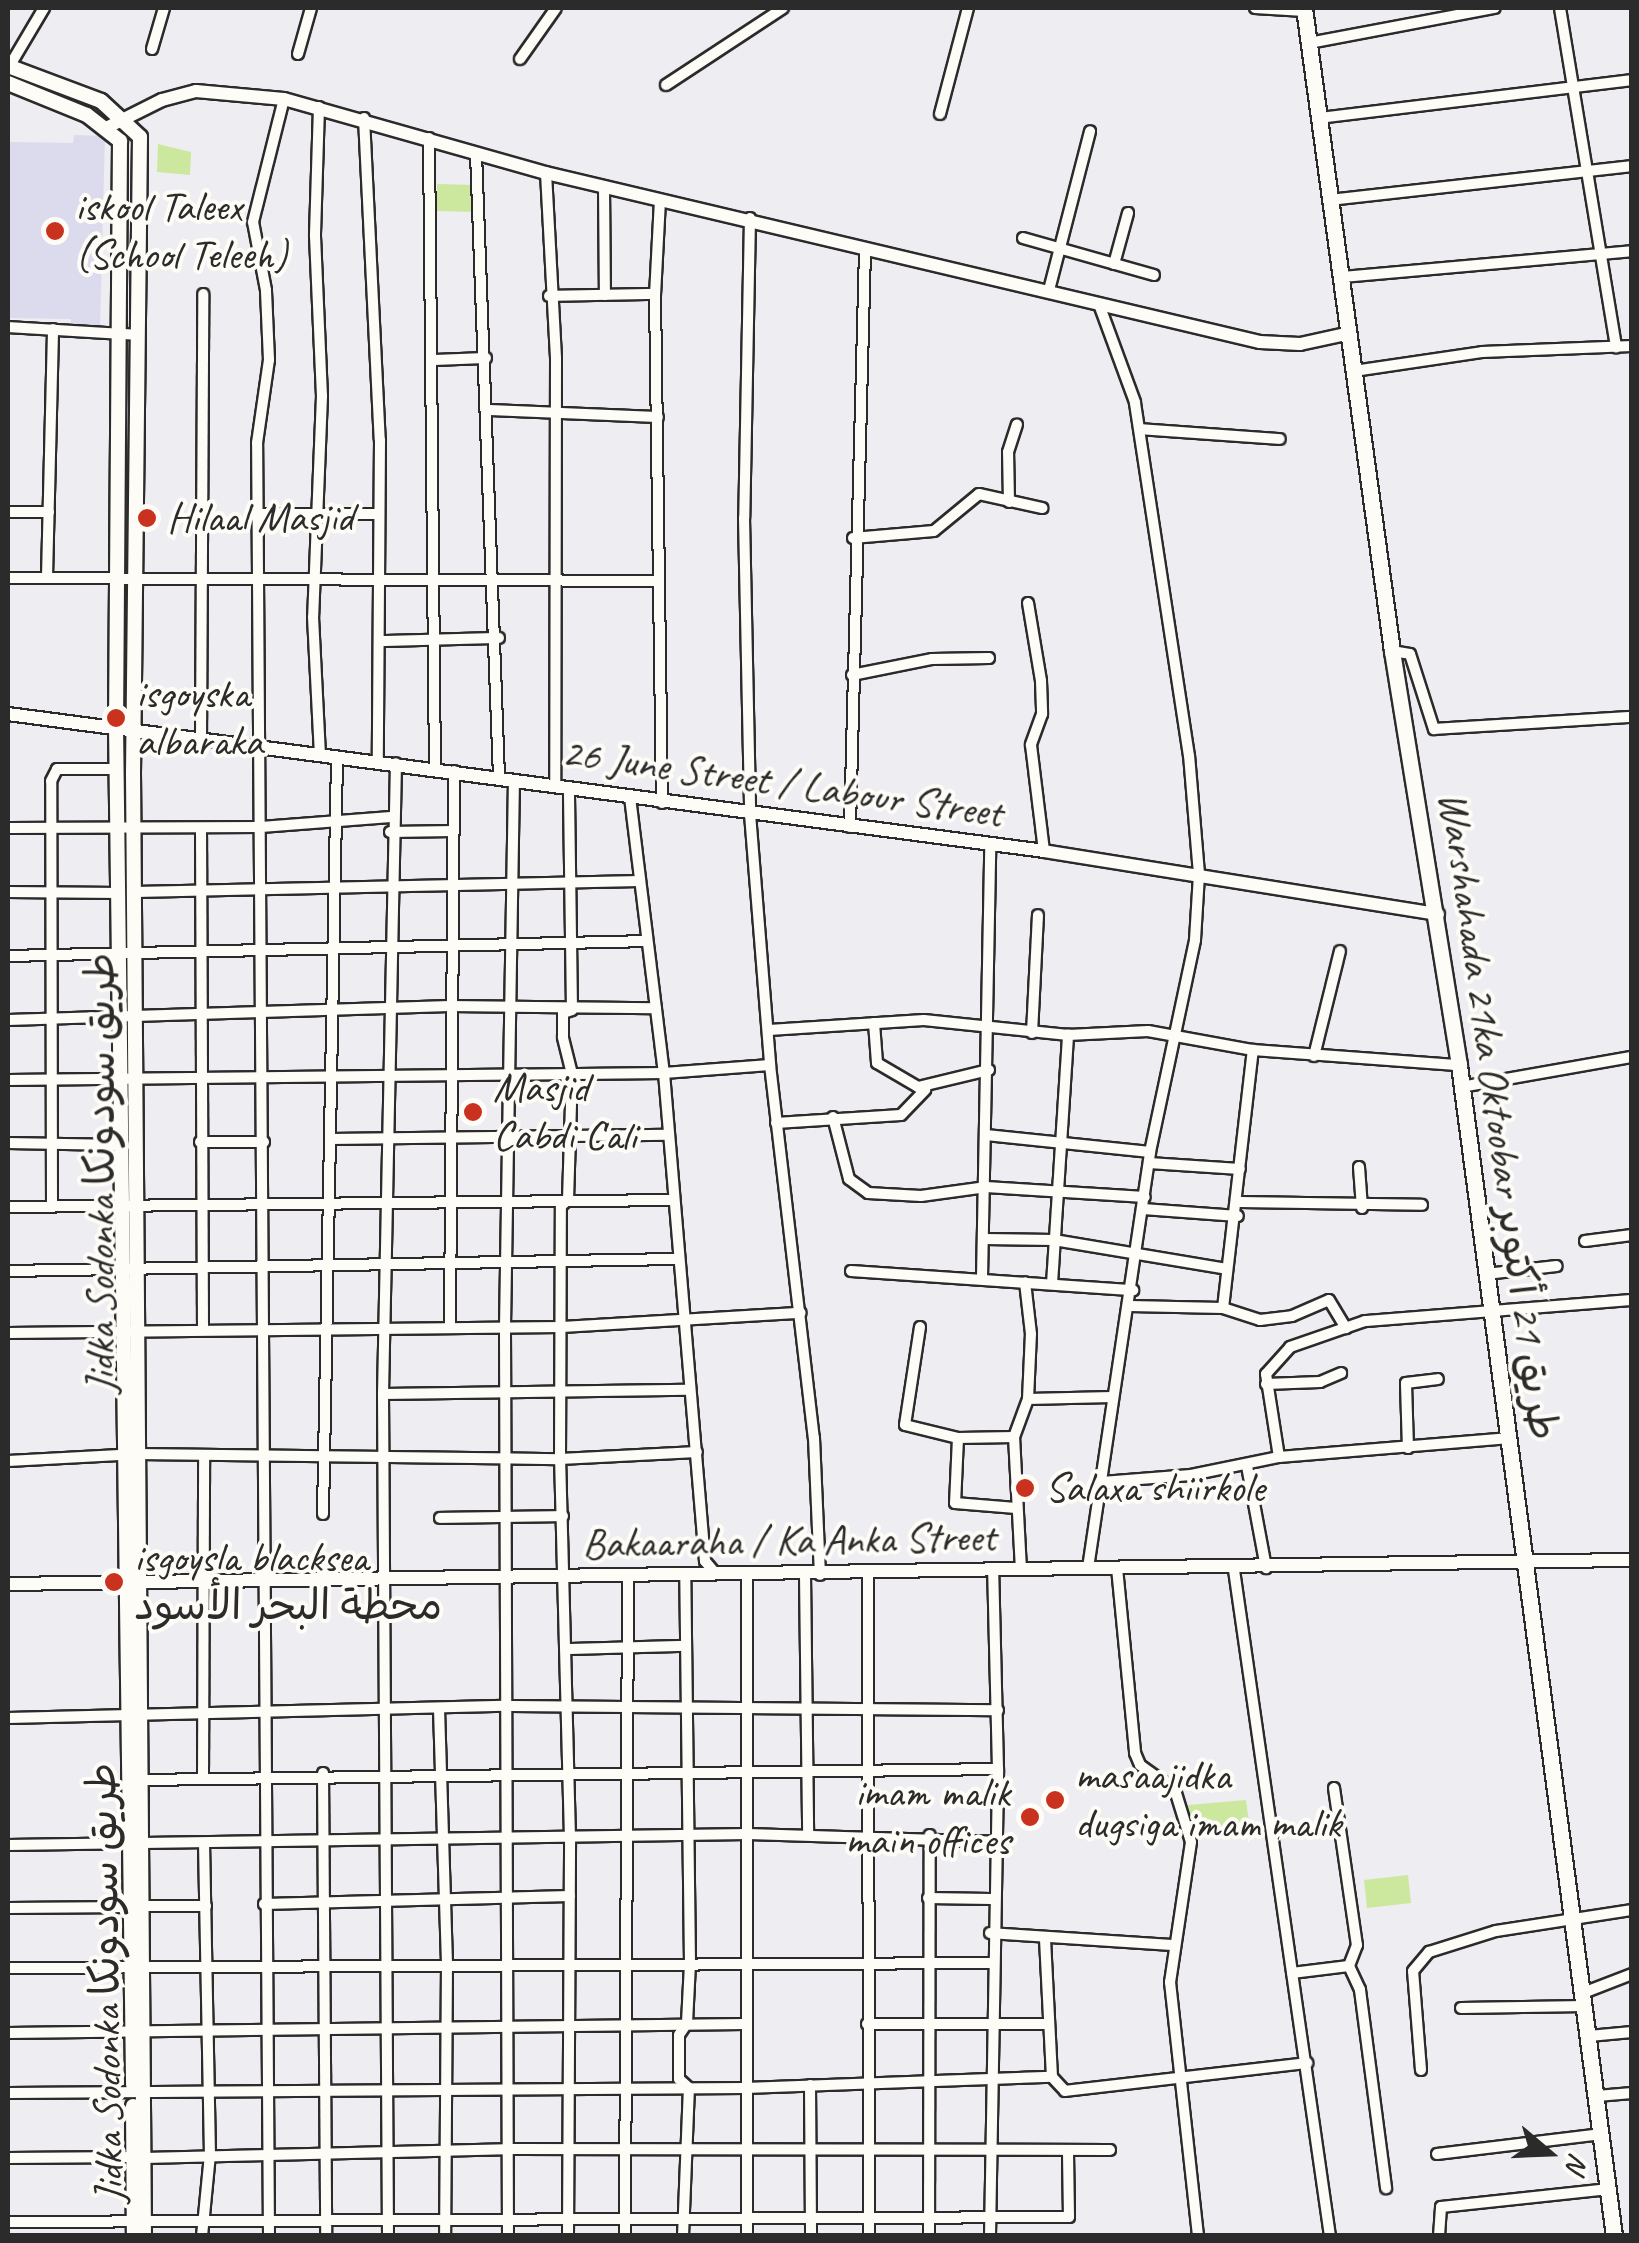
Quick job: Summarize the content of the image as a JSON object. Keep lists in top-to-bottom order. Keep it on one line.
{"streets":{"main road":["Warshahada 21ka Oktoobar طريق 21 أكتوبر","Jidka Sodonka طريق سودونكا"],"street":["26 June Street / Labour Street","Bakaaraha / Ka Anka Street"]},"crossings":[["26 June Street / Labour Street","Warshahada 21ka Oktoobar طريق 21 أكتوبر"],["26 June Street / Labour Street","Jidka Sodonka طريق سودونكا"],["Warshahada 21ka Oktoobar طريق 21 أكتوبر","Bakaaraha / Ka Anka Street"],["Jidka Sodonka طريق سودونكا","Bakaaraha / Ka Anka Street"]],"places":["iskool Taleex (School Teleeh)","Hilaal Masjid","isgoyska albaraka","Masjid Cabdi Cali","Salaxa shiirkole","isgoysla blacksea محطة البحر الأسود","masaajidka dugsiga imam malik","imam malik main offices"],"north":"right"}
